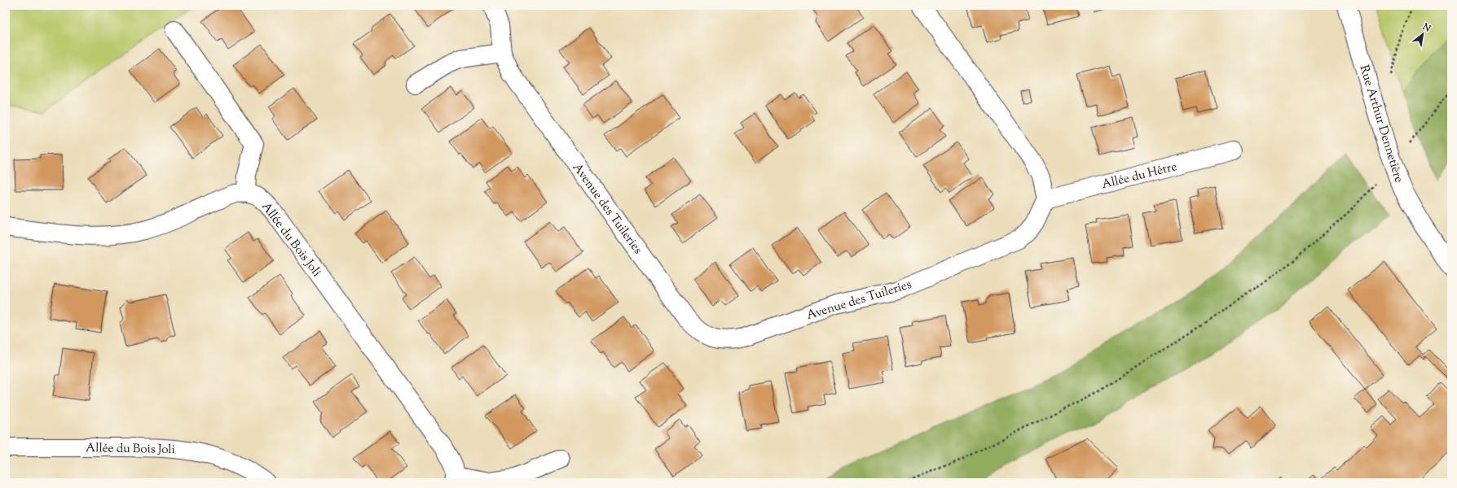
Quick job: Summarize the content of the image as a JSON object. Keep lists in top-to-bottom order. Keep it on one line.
{"streets":{"street":["Rue Arthur Dennetière","Allée du Hêtre","Avenue des Tuileries","Allée du Bois Joli"]},"crossings":[["Allée du Hêtre","Avenue des Tuileries"]],"north":"top right"}
